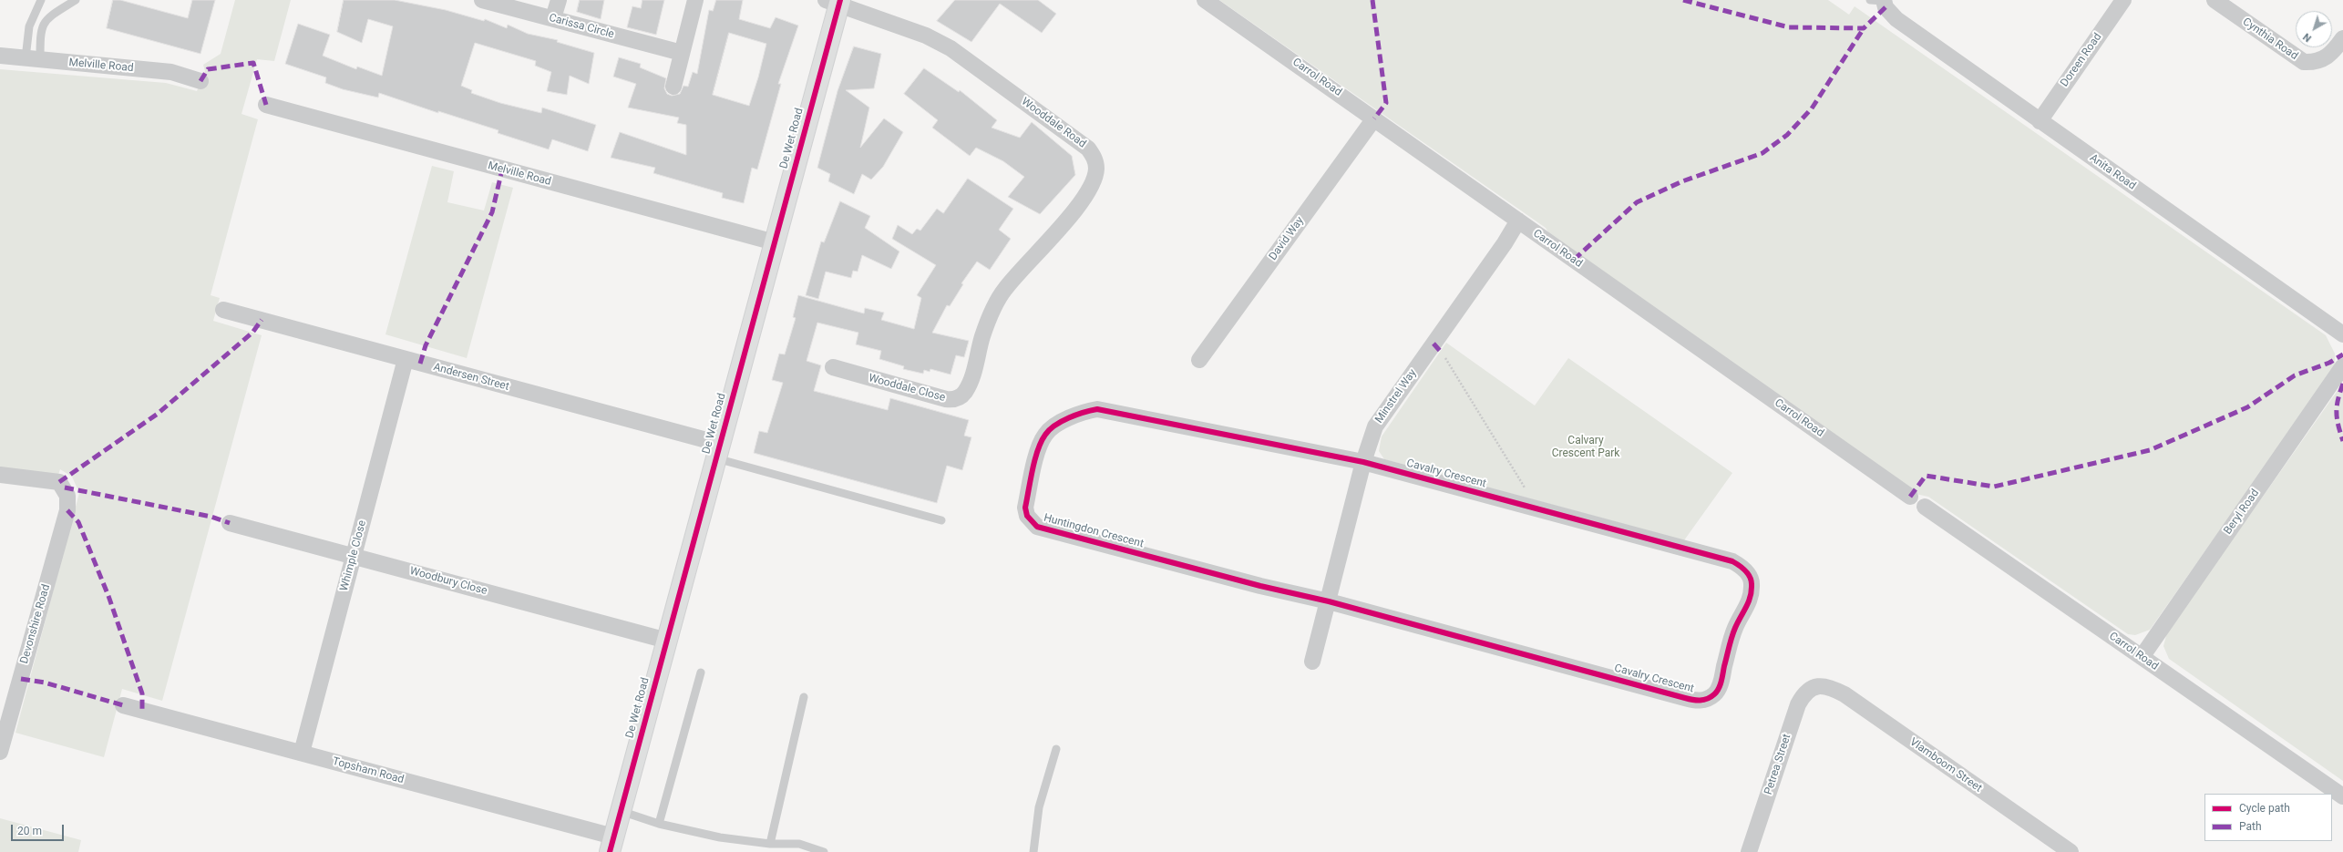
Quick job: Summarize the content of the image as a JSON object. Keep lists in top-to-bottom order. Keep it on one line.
{"streets":{"street":["Carissa Circle","Cynthia Road","Doreen Road","Melville Road","Carrol Road","Wooddale Road","De Wet Road","Anita Road","David Way","Andersen Street","Wooddale Close","Minstrel Way","Cavalry Crescent","Beryl Road","Huntingdon Crescent","Whimple Close","Woodbury Close","Devonshire Road","Petrea Street","Vlamboom Street","Topsham Road"]},"crossings":[["Doreen Road","Anita Road"],["Melville Road","De Wet Road"],["Carrol Road","David Way"],["Carrol Road","Minstrel Way"],["Carrol Road","Beryl Road"],["Wooddale Road","De Wet Road"],["Wooddale Road","Wooddale Close"],["De Wet Road","Andersen Street"],["De Wet Road","Woodbury Close"],["De Wet Road","Topsham Road"],["Andersen Street","Whimple Close"],["Minstrel Way","Cavalry Crescent"],["Minstrel Way","Huntingdon Crescent"],["Cavalry Crescent","Huntingdon Crescent"],["Whimple Close","Woodbury Close"],["Whimple Close","Topsham Road"],["Petrea Street","Vlamboom Street"]],"parks":["Calvary Crescent Park"],"legend":["Cycle path","Path"],"scale_bar":"20 m","north":"bottom left"}
